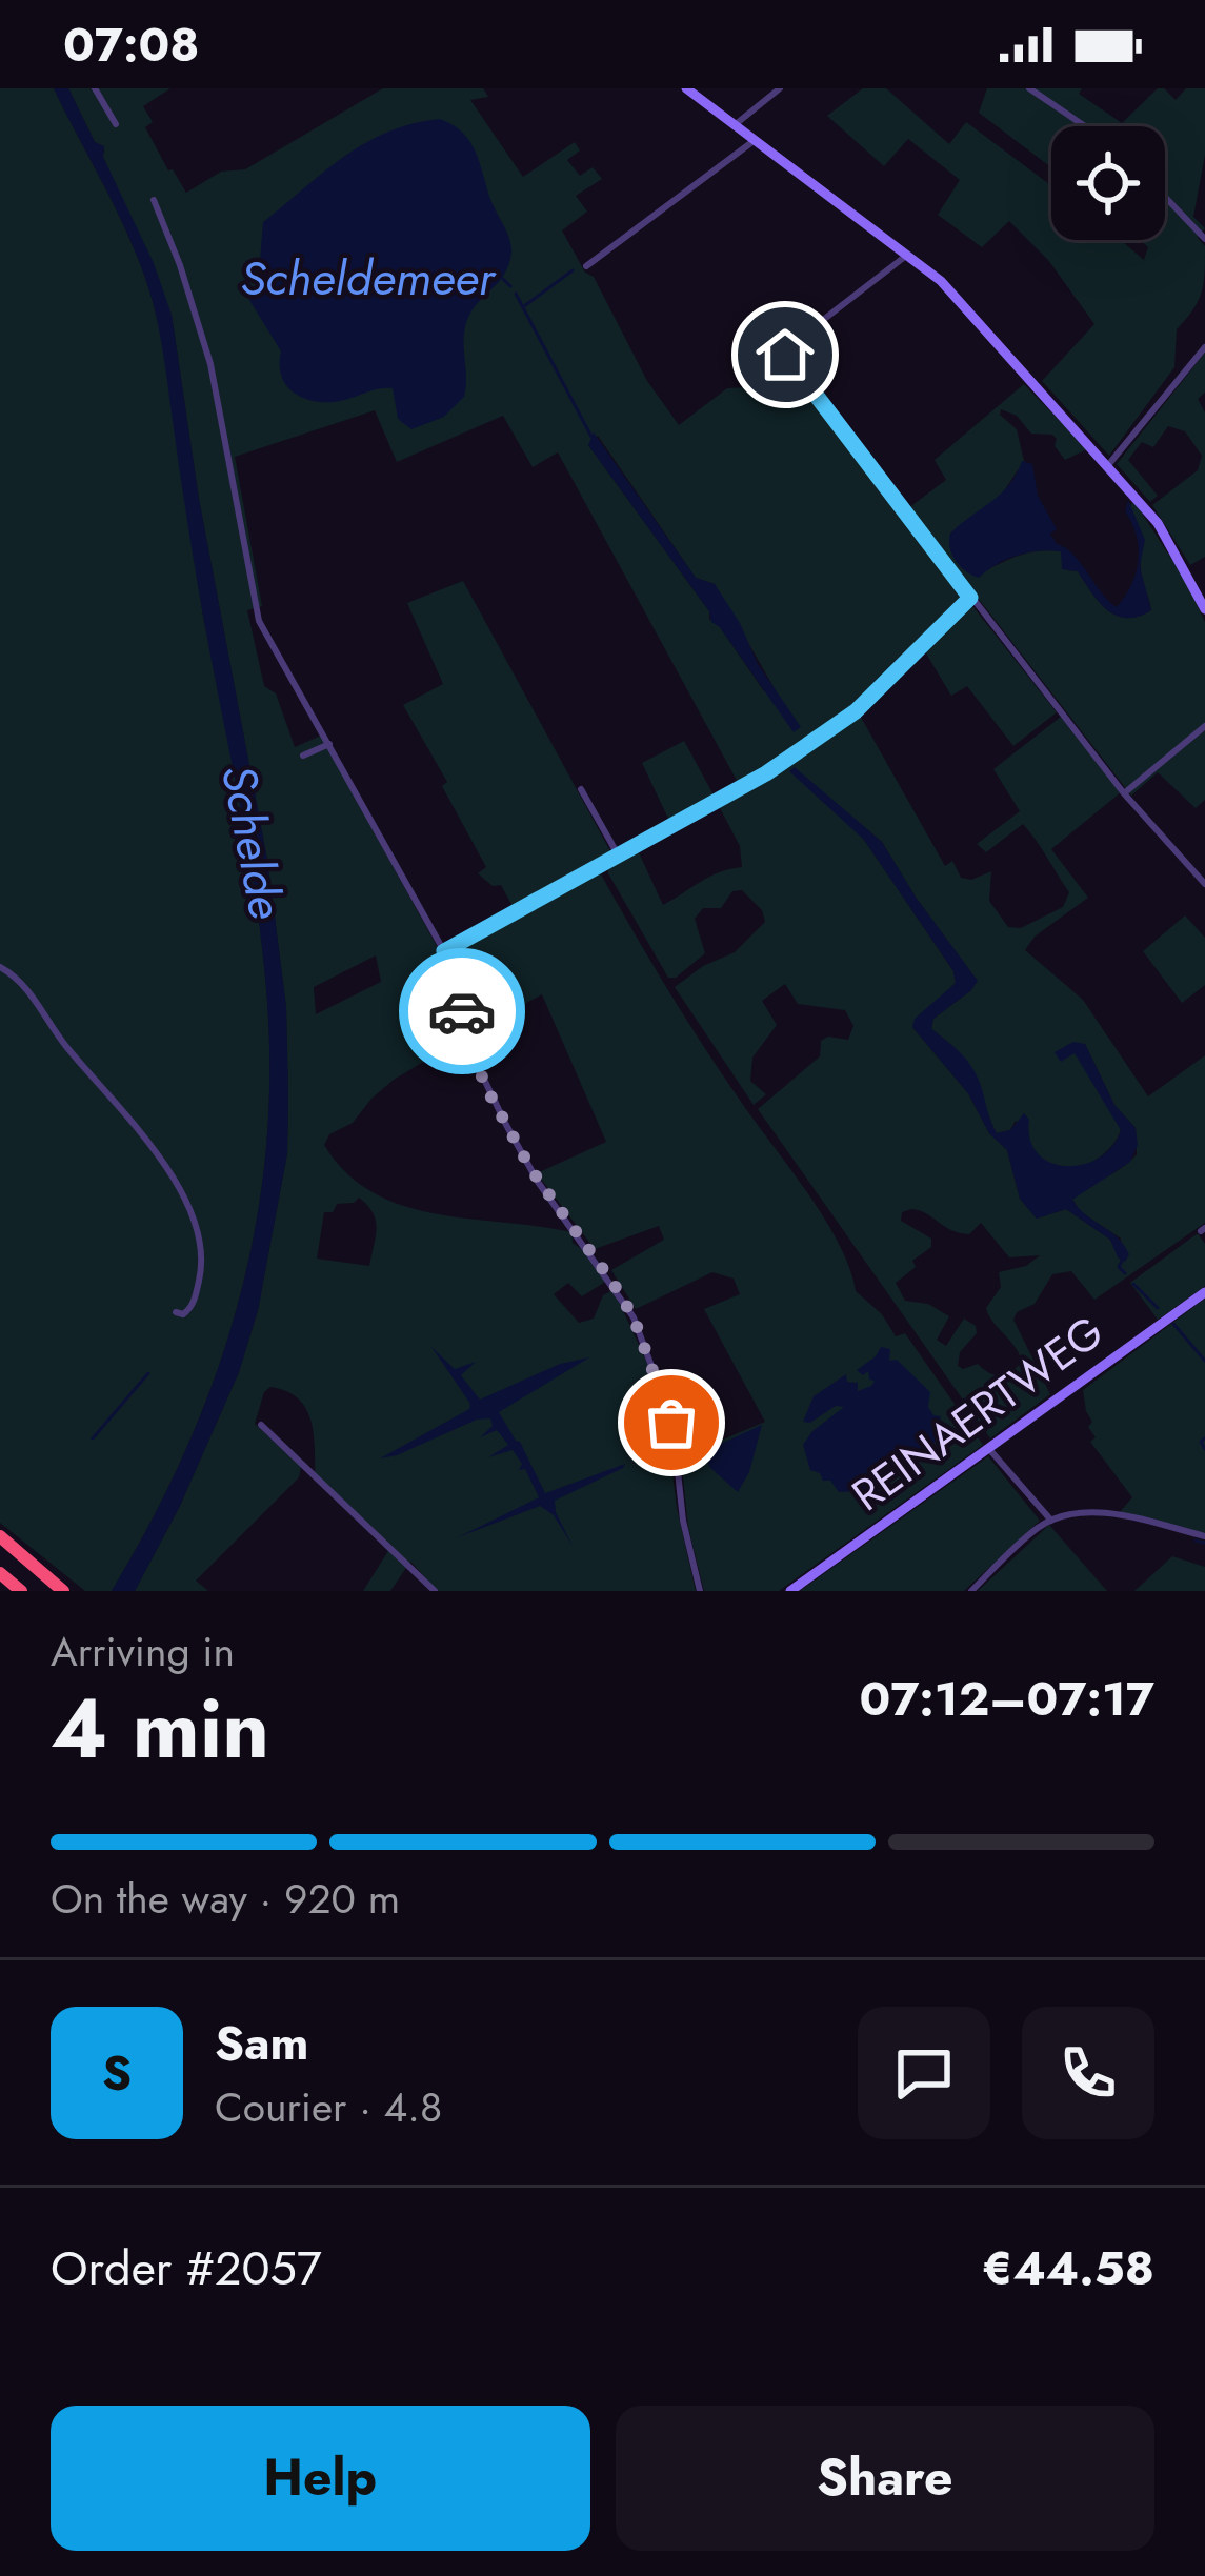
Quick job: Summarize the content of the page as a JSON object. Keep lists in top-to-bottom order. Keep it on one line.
{"streets":{"main road":["REINAERTWEG"]},"water":["Scheldemeer","Schelde"],"page":{"status":"07:08","heading":["4 min","Arriving in","07:12–07:17"],"panel":["Sam","Courier · 4.8","Order #2057","€44.58"],"bar":"On the way · 920 m","round":"S","buttons":["Help","Share"]}}
